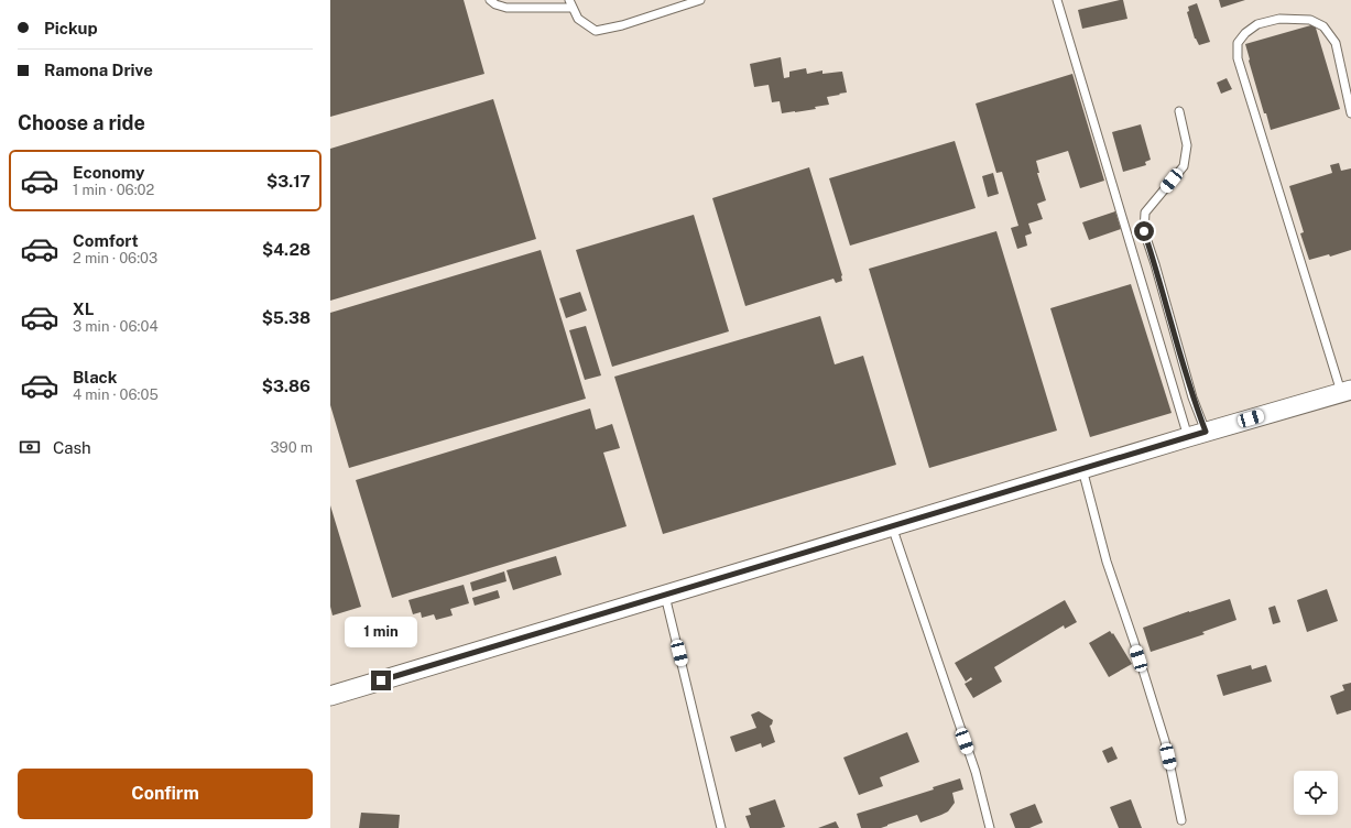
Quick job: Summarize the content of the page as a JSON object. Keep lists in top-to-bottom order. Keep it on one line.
{"page":{"banner":["Pickup","Ramona Drive"],"heading":"Choose a ride","list":[{"name":"Economy","note":"1 min · 06:02","value":"$3.17"},{"name":"Comfort","note":"2 min · 06:03","value":"$4.28"},{"name":"XL","note":"3 min · 06:04","value":"$5.38"},{"name":"Black","note":"4 min · 06:05","value":"$3.86"}],"pay":["Cash","390 m"],"bubble":"1 min","buttons":"Confirm"}}
